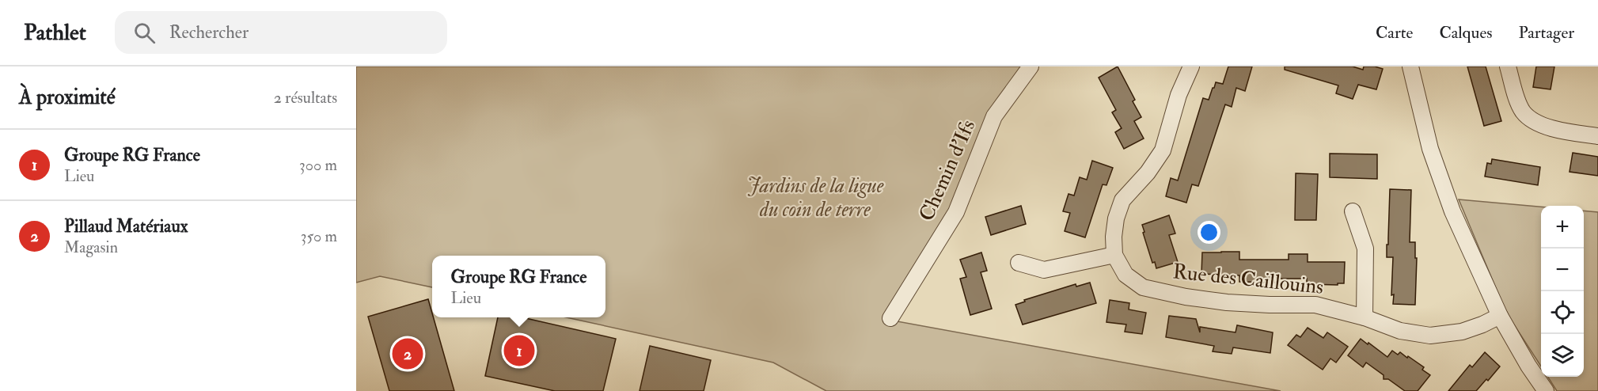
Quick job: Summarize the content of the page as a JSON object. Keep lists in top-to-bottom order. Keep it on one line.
{"streets":{"street":["Chemin d'Ifs","Rue des Caillouins"]},"parks":["Jardins de la ligue du coin de terre"],"page":{"header":"Pathlet","search":"Rechercher","nav":["Carte","Calques","Partager"],"heading":["À proximité","2 résultats"],"list":[{"mark":"1","name":"Groupe RG France","note":"Lieu","value":"300 m"},{"mark":"2","name":"Pillaud Matériaux","note":"Magasin","value":"350 m"}],"map_buttons":["+","−"],"popup":["Groupe RG France","Lieu"],"pins":["1","2"]}}
